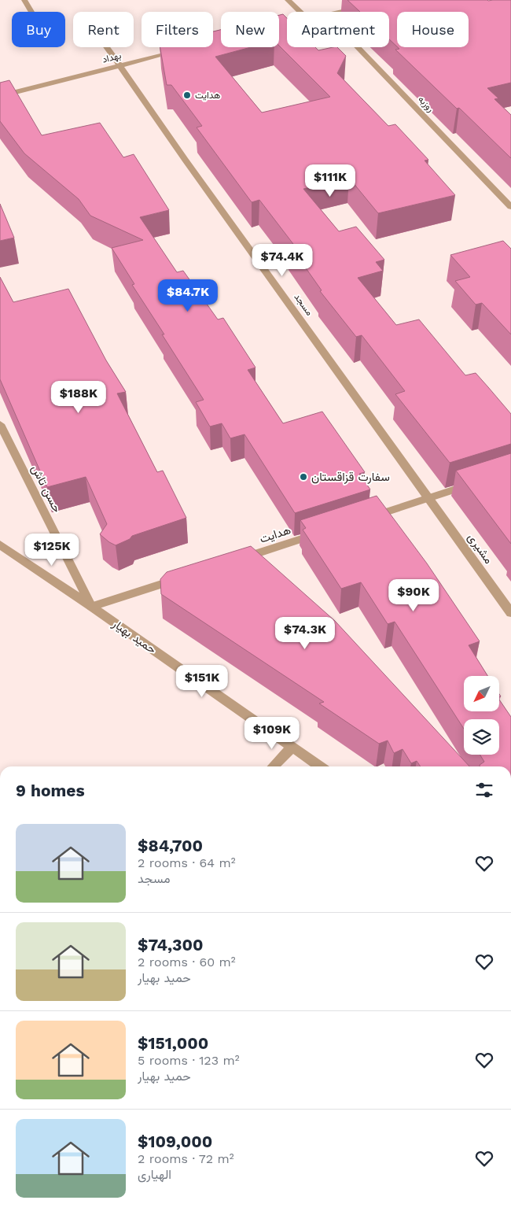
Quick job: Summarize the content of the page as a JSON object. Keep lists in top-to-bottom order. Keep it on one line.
{"streets":{"street":["بهداد","روزبه","مسجد","حسن تاش","هدایت","مشیری","حمید بهیار"]},"crossings":[["بهداد","مسجد"],["مسجد","مشیری"],["حسن تاش","حمید بهیار"]],"places":["هدایت","سفارت قزاقستان"],"north":"bottom left","page":{"chip":["Buy","Rent","Filters","New","Apartment","House"],"price":["$111K","$74.4K","$84.7K","$188K","$125K","$90K","$74.3K","$151K","$109K"],"heading":"9 homes","list":[{"name":"$84,700","note":"2 rooms · 64 m² · مسجد"},{"name":"$74,300","note":"2 rooms · 60 m² · حمید بهیار"},{"name":"$151,000","note":"5 rooms · 123 m² · حمید بهیار"},{"name":"$109,000","note":"2 rooms · 72 m² · الهیاری"}]}}
